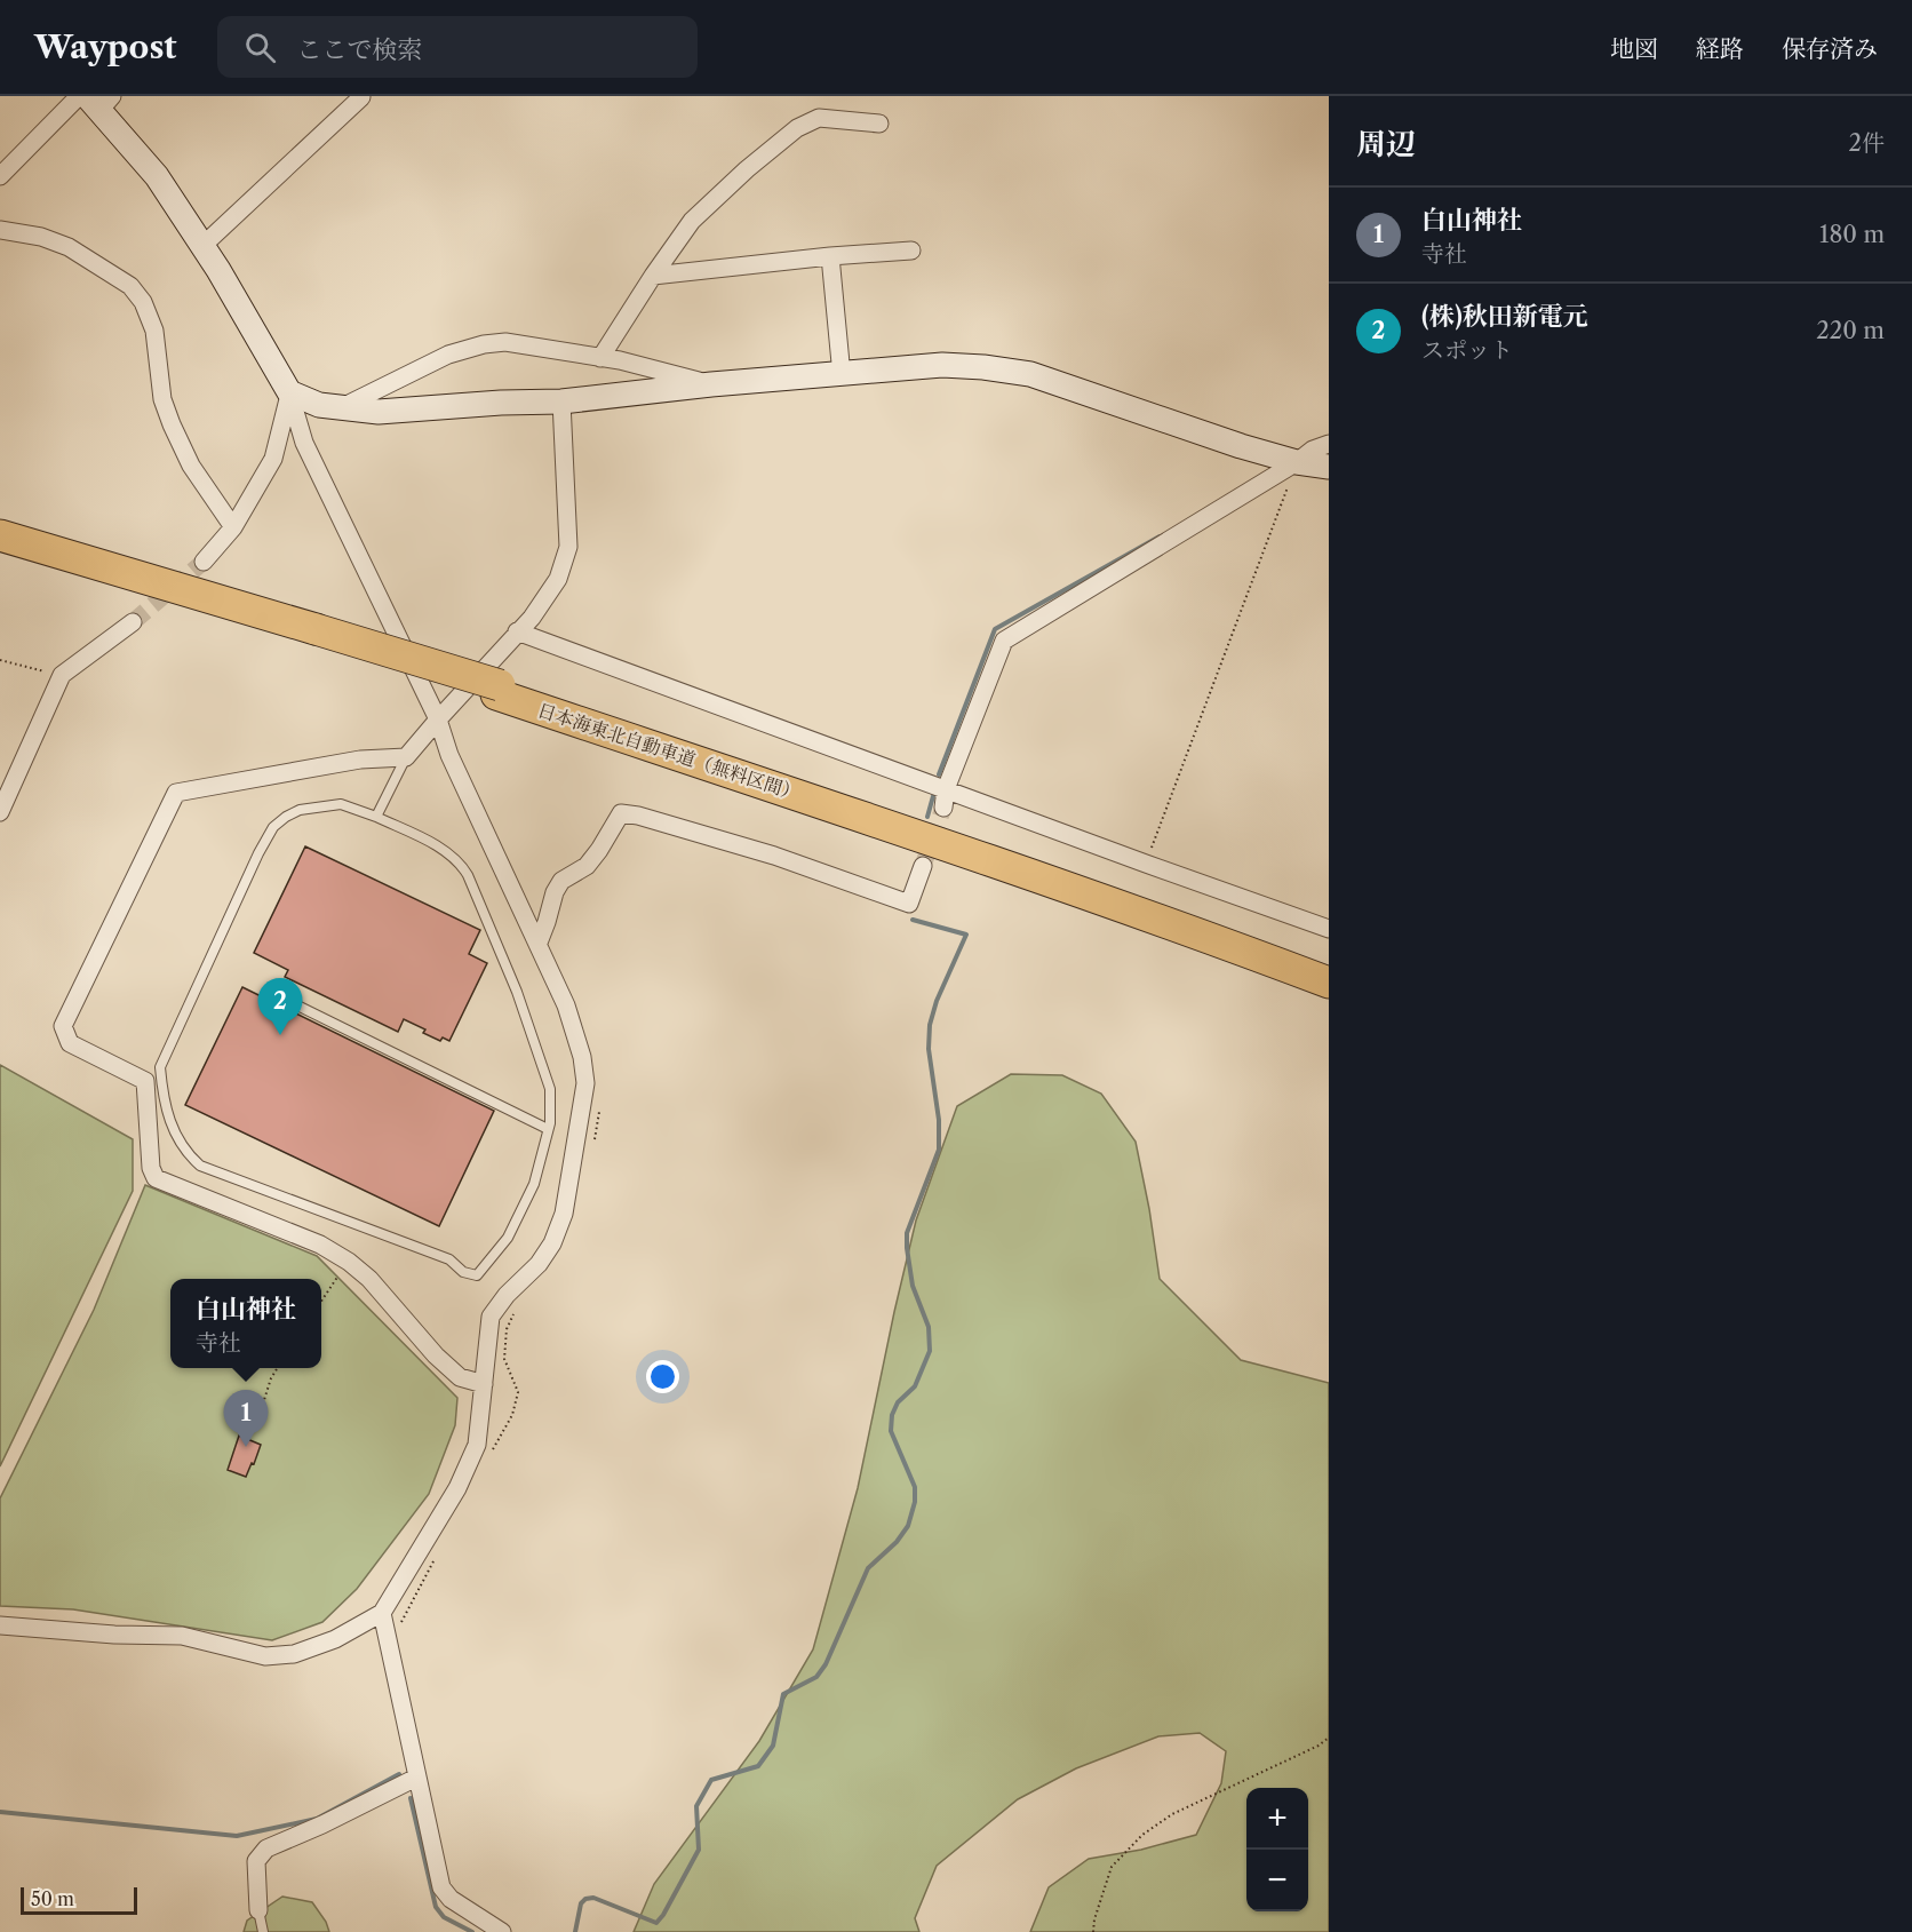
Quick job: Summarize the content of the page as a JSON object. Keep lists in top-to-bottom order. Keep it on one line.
{"streets":{"highway":["日本海東北自動車道（無料区間）"]},"scale_bar":"50 m","page":{"header":"Waypost","search":"ここで検索","nav":["地図","経路","保存済み"],"heading":["周辺","2件"],"list":[{"mark":"1","name":"白山神社","note":"寺社","value":"180 m"},{"mark":"2","name":"(株)秋田新電元","note":"スポット","value":"220 m"}],"pins":["2","1"],"popup":["白山神社","寺社"],"map_buttons":["+","−"],"scale":"50 m"}}
